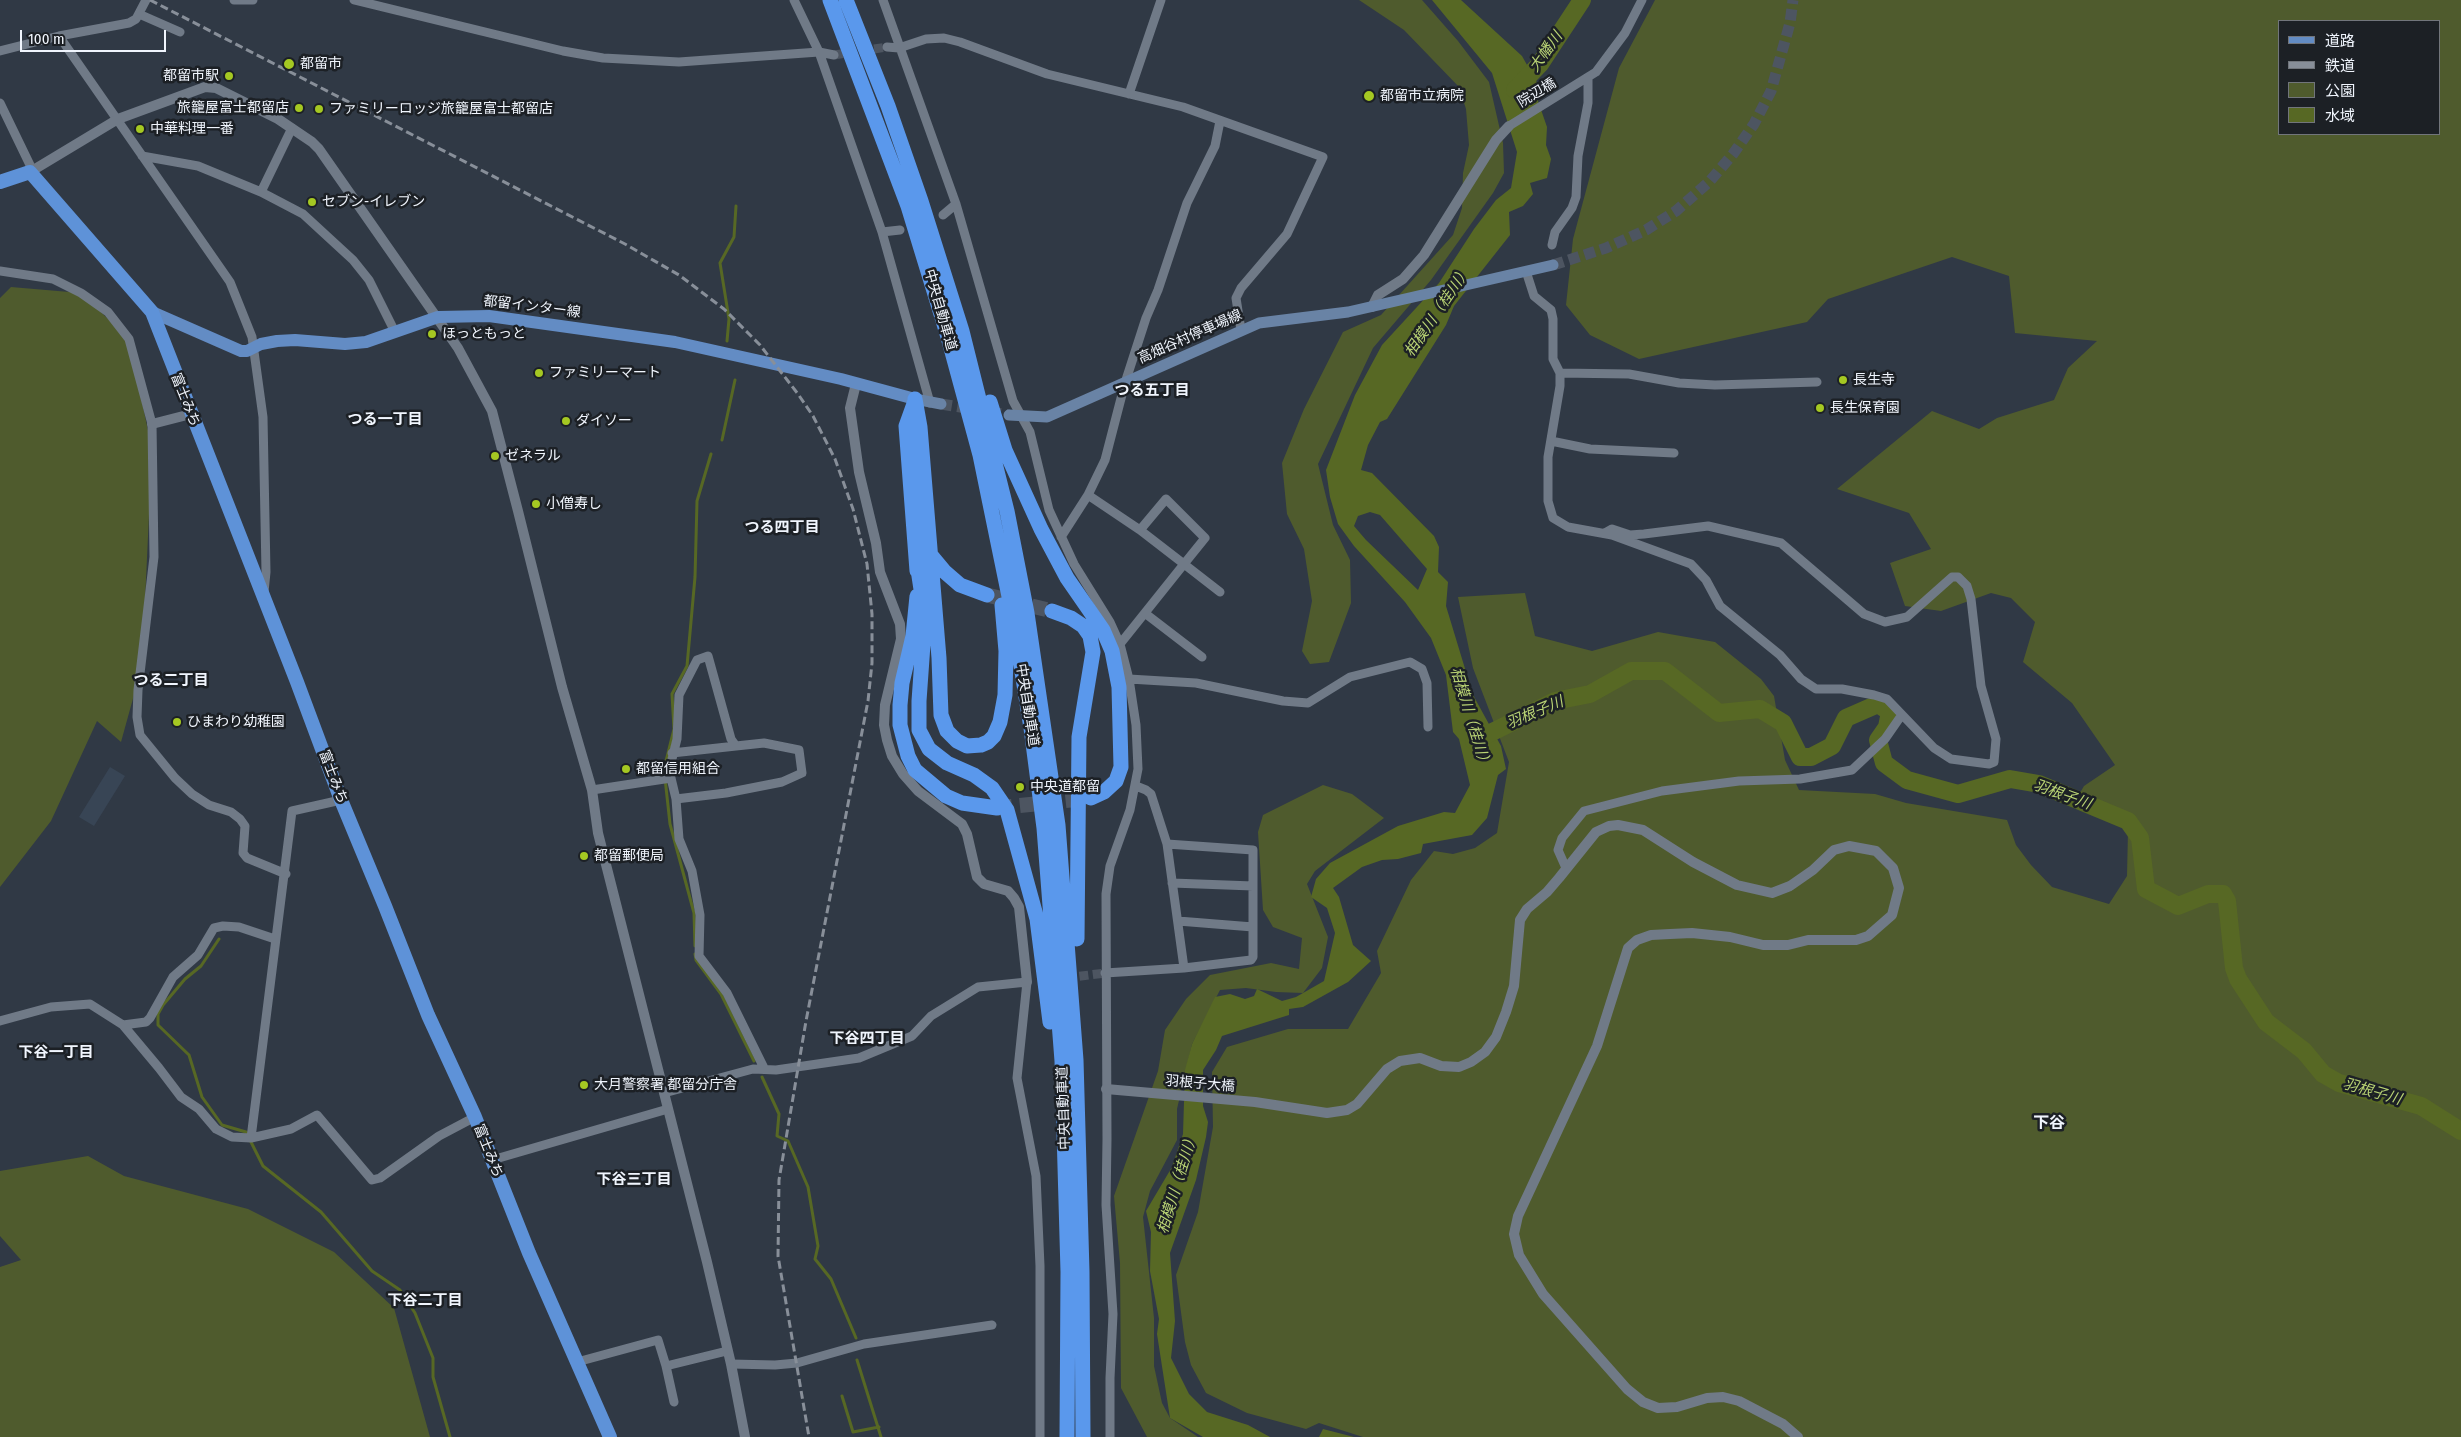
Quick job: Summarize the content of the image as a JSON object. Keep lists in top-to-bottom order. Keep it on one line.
{"streets":{"highway":["中央自動車道","富士みち"],"main road":["都留インター線","高畑谷村停車場線"],"street":["院辺橋","羽根子大橋"]},"crossings":[["都留インター線","富士みち"]],"districts":["つる五丁目","つる一丁目","つる四丁目","つる二丁目","下谷四丁目","下谷一丁目","下谷","下谷三丁目","下谷二丁目"],"water":["大幡川","相模川（桂川）","羽根子川"],"places":["都留市","都留市駅","都留市立病院","旅籠屋富士都留店","ファミリーロッジ旅籠屋富士都留店","中華料理一番","セブン-イレブン","ほっともっと","ファミリーマート","長生寺","長生保育園","ダイソー","ゼネラル","小僧寿し","ひまわり幼稚園","都留信用組合","中央道都留","都留郵便局","大月警察署 都留分庁舎"],"legend":["道路","鉄道","公園","水域"],"scale_bar":"100 m"}
